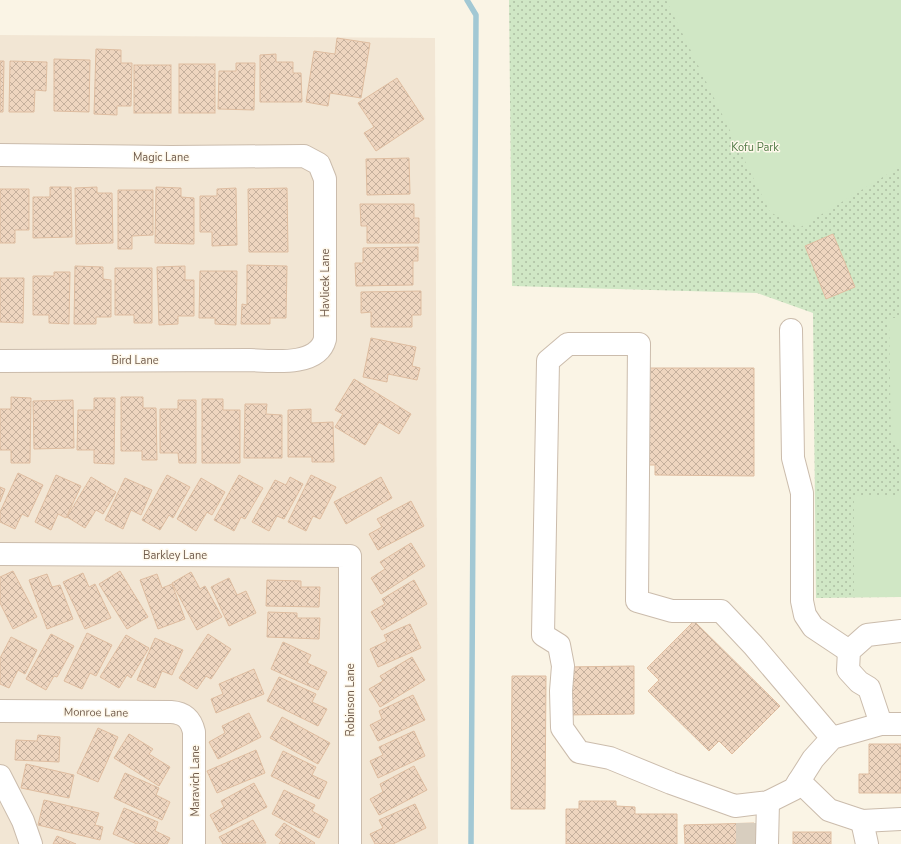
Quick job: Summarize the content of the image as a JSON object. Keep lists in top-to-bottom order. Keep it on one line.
{"streets":{"street":["Magic Lane","Havlicek Lane","Bird Lane","Barkley Lane","Robinson Lane","Monroe Lane","Maravich Lane"]},"crossings":[["Magic Lane","Havlicek Lane"],["Havlicek Lane","Bird Lane"],["Barkley Lane","Robinson Lane"],["Monroe Lane","Maravich Lane"]],"parks":["Kofu Park"]}
